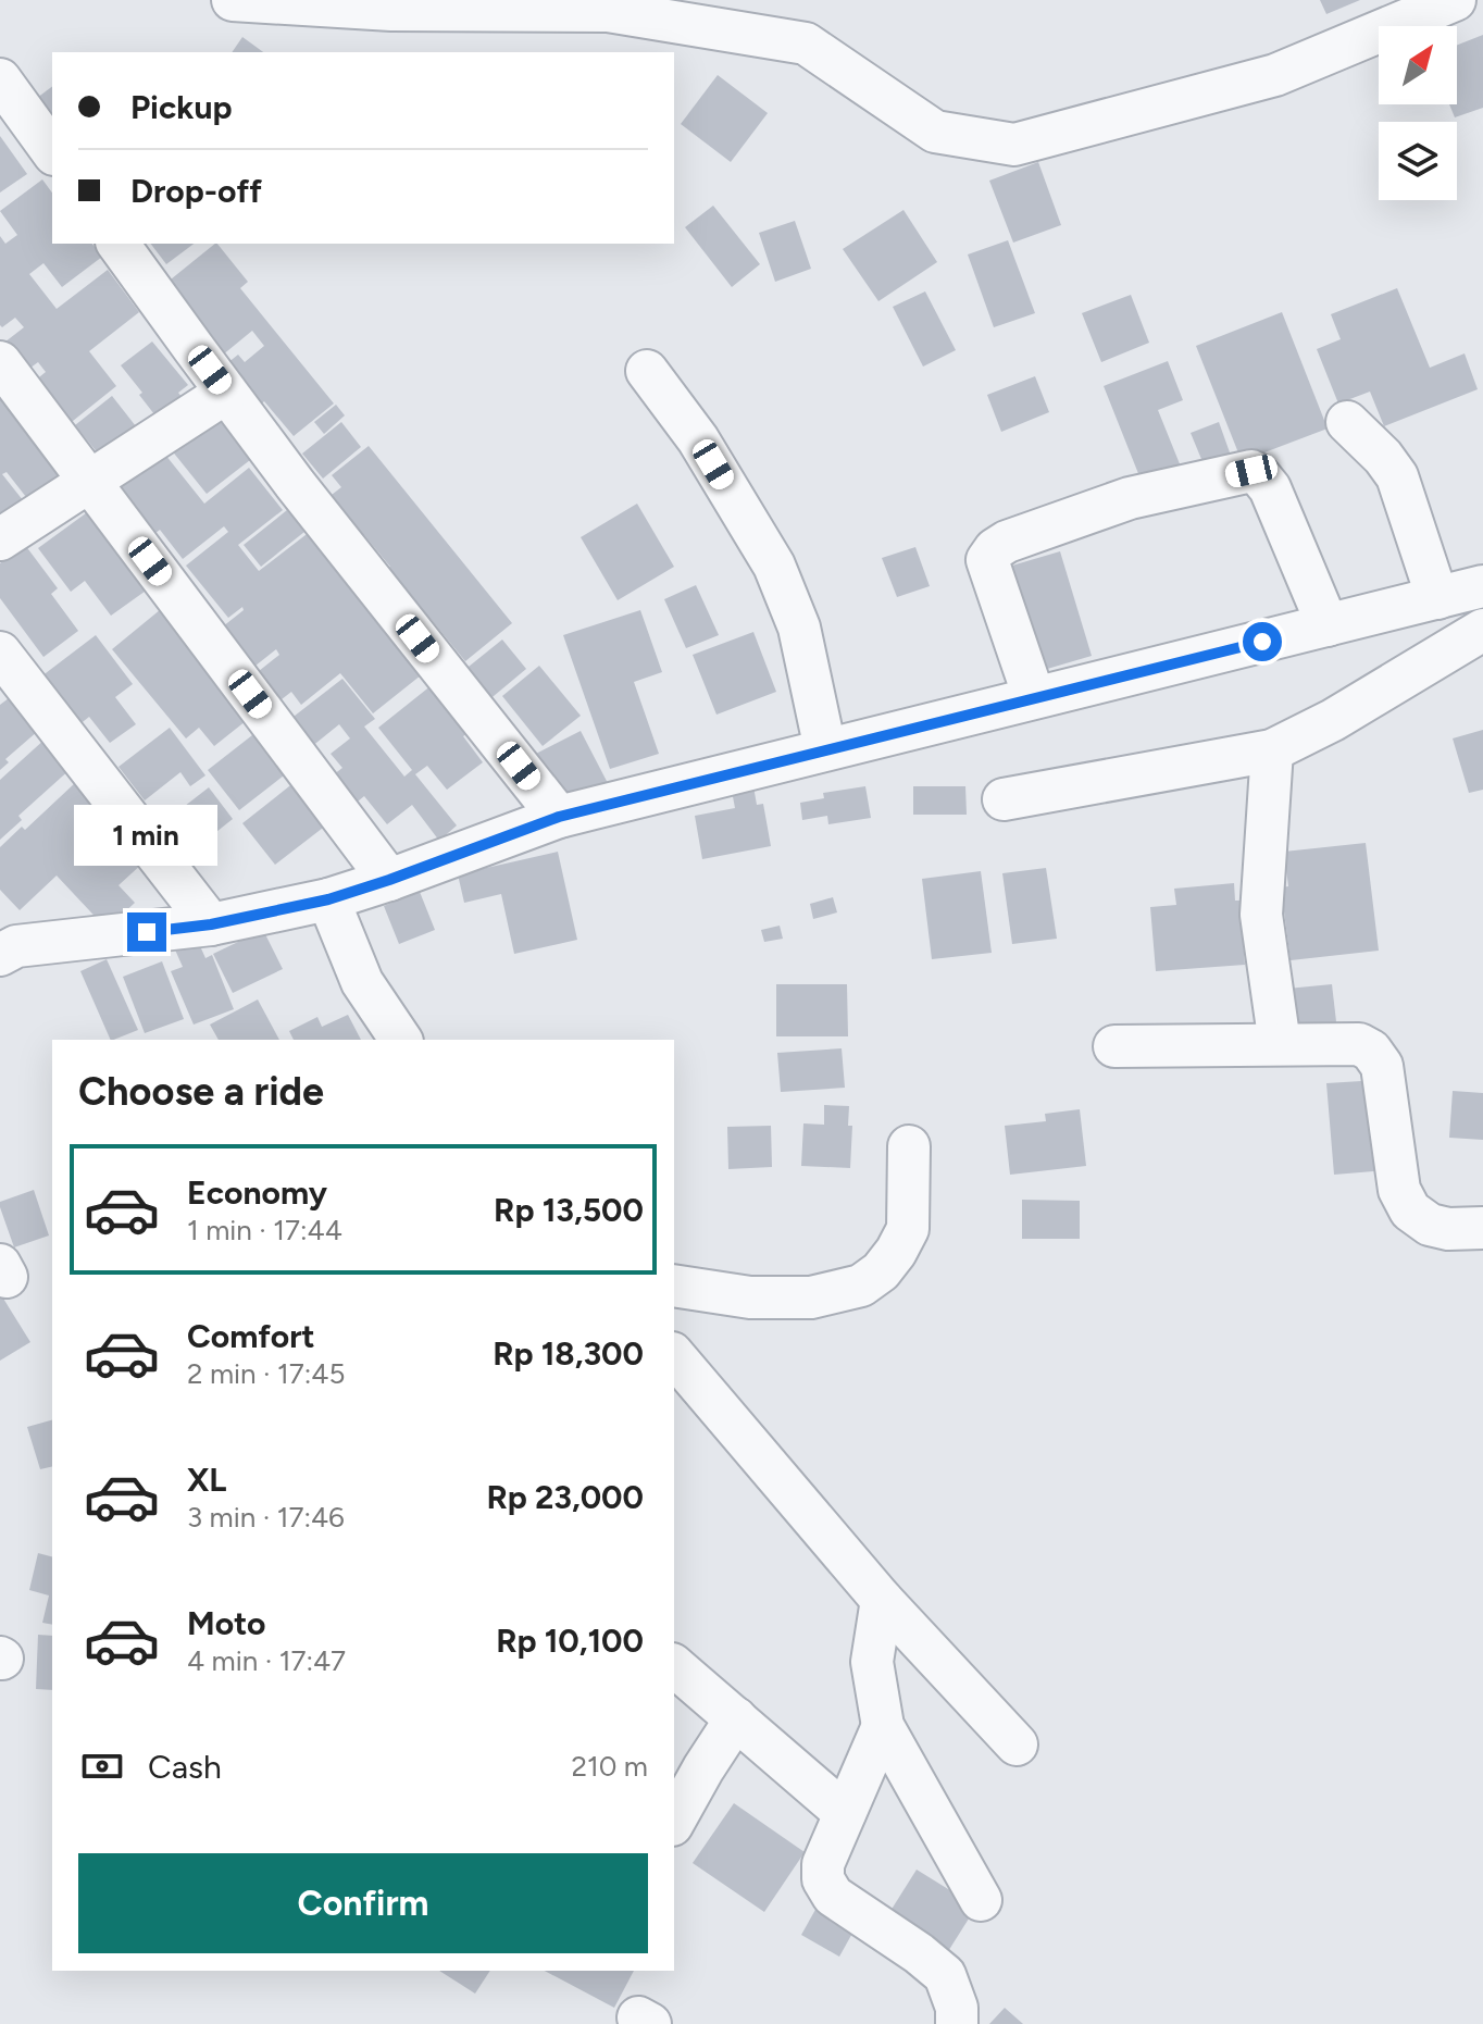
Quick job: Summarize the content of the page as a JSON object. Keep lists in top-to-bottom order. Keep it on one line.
{"north":"top right","page":{"banner":["Pickup","Drop-off"],"bubble":"1 min","heading":"Choose a ride","list":[{"name":"Economy","note":"1 min · 17:44","value":"Rp 13,500"},{"name":"Comfort","note":"2 min · 17:45","value":"Rp 18,300"},{"name":"XL","note":"3 min · 17:46","value":"Rp 23,000"},{"name":"Moto","note":"4 min · 17:47","value":"Rp 10,100"}],"pay":["Cash","210 m"],"buttons":"Confirm"}}
